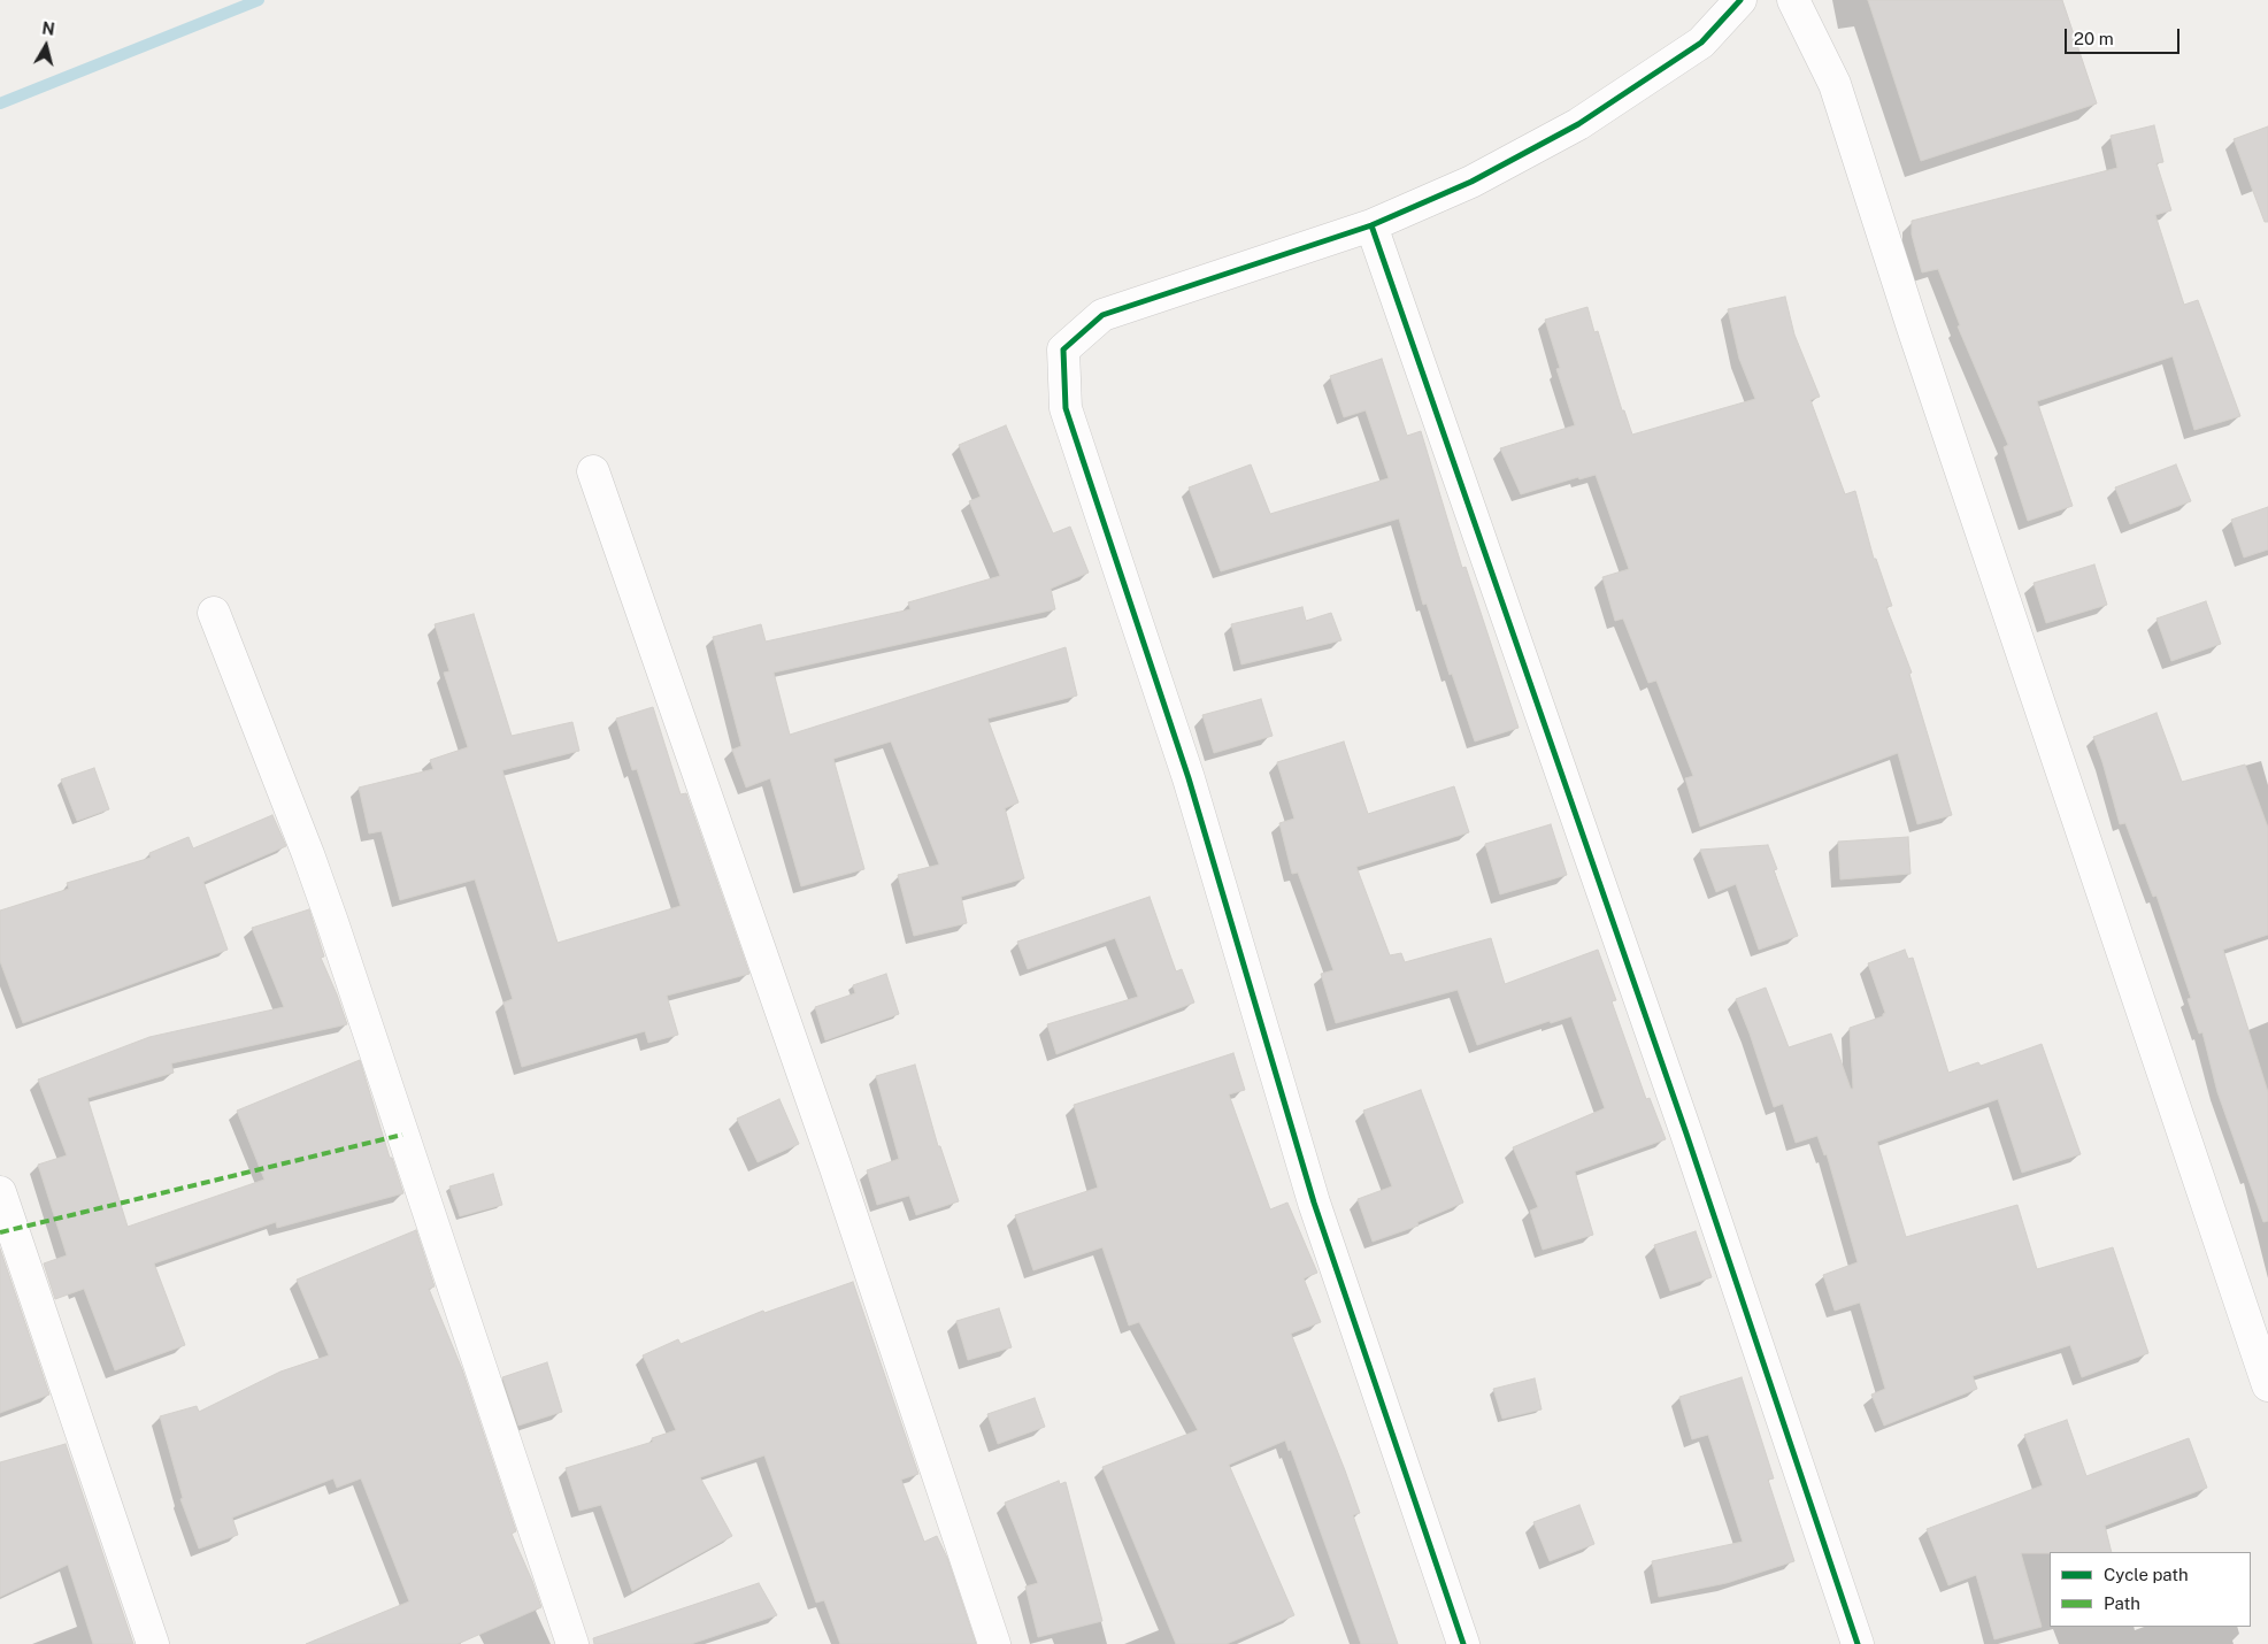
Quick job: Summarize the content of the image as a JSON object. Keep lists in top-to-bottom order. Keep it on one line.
{"legend":["Cycle path","Path"],"scale_bar":"20 m","north":"top"}
